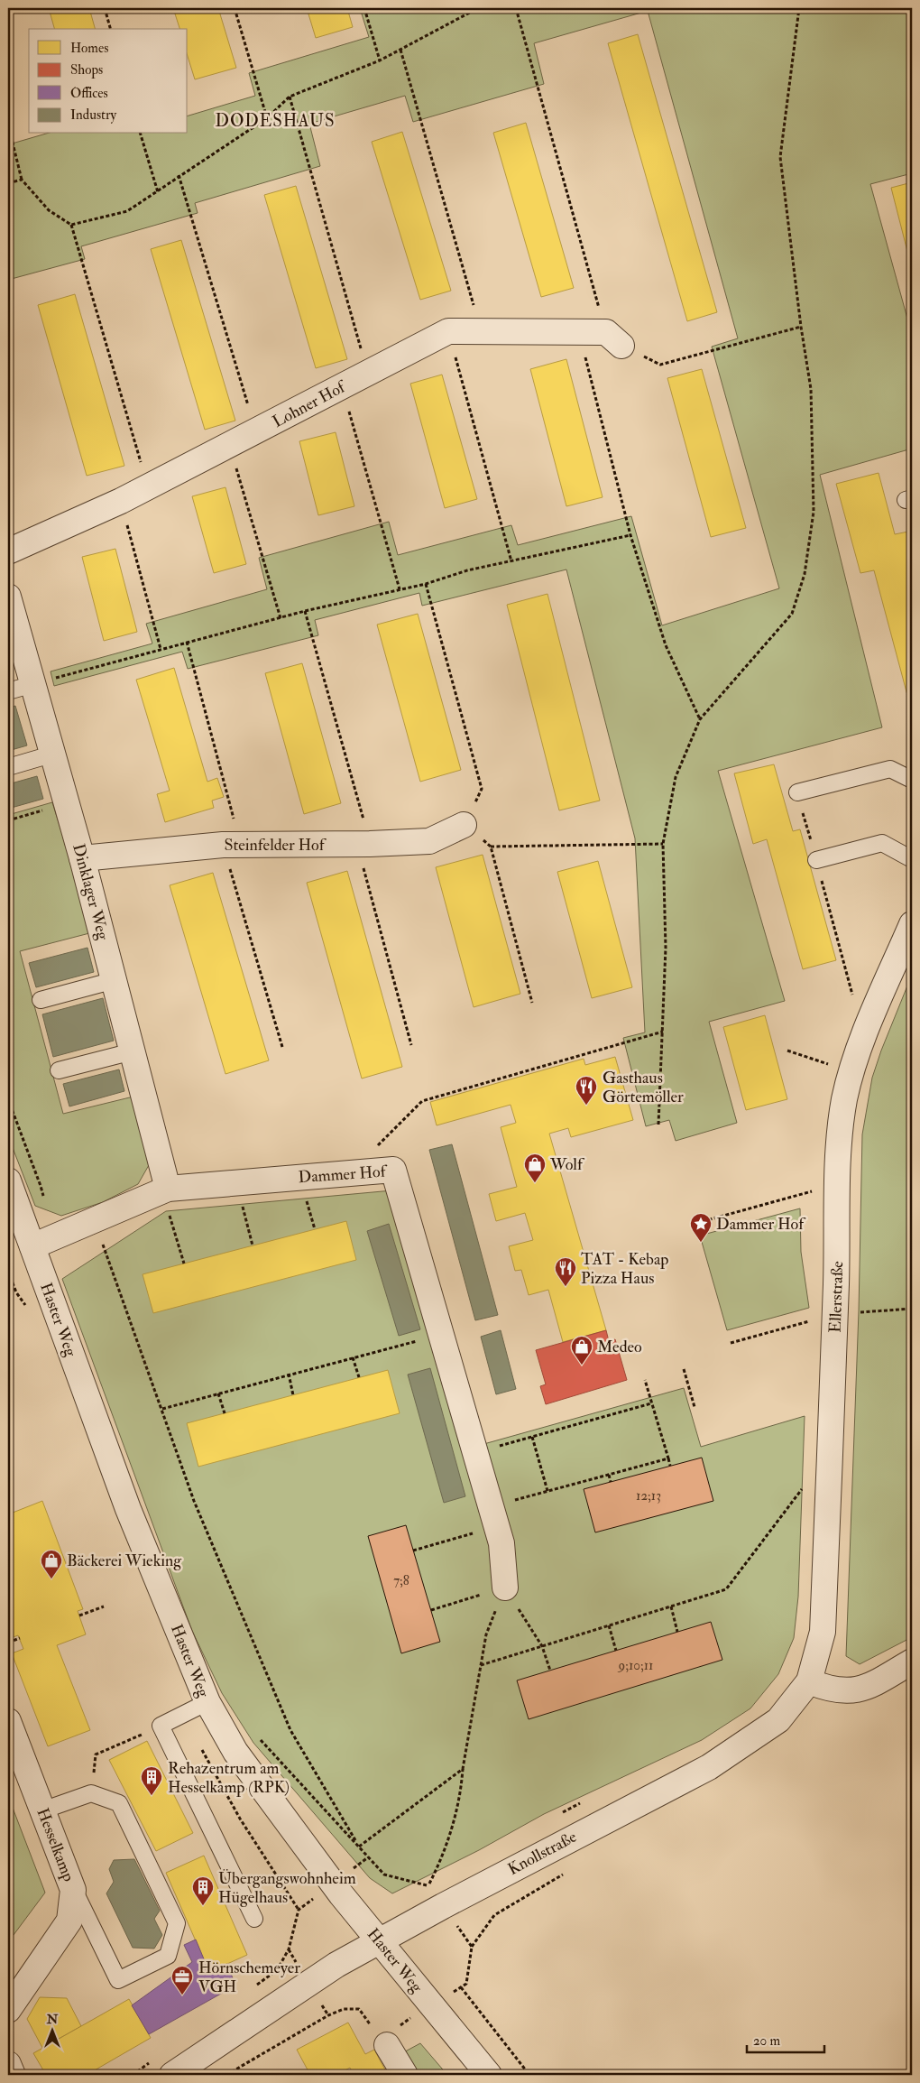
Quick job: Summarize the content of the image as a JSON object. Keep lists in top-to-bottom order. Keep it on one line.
{"streets":{"street":["Lohner Hof","Steinfelder Hof","Dinklager Weg","Dammer Hof","Ellerstraße","Haster Weg","Hesselkamp","Knollstraße"]},"crossings":[["Steinfelder Hof","Dinklager Weg"],["Dinklager Weg","Dammer Hof"],["Dammer Hof","Haster Weg"],["Ellerstraße","Knollstraße"],["Haster Weg","Knollstraße"]],"districts":["DODESHAUS"],"places":{"restaurant":["Gasthaus Görtemöller","TAT - Kebap Pizza Haus"],"shop":["Wolf","Medeo","Bäckerei Wieking"],"place":["Dammer Hof"],"building":["Rehazentrum am Hesselkamp (RPK)","Übergangswohnheim Hügelhaus"],"office":["Hörnschemeyer VGH"]},"house_numbers":["12;13","7;8","9;10;11"],"legend":["Homes","Shops","Offices","Industry"],"scale_bar":"20 m","north":"top"}
